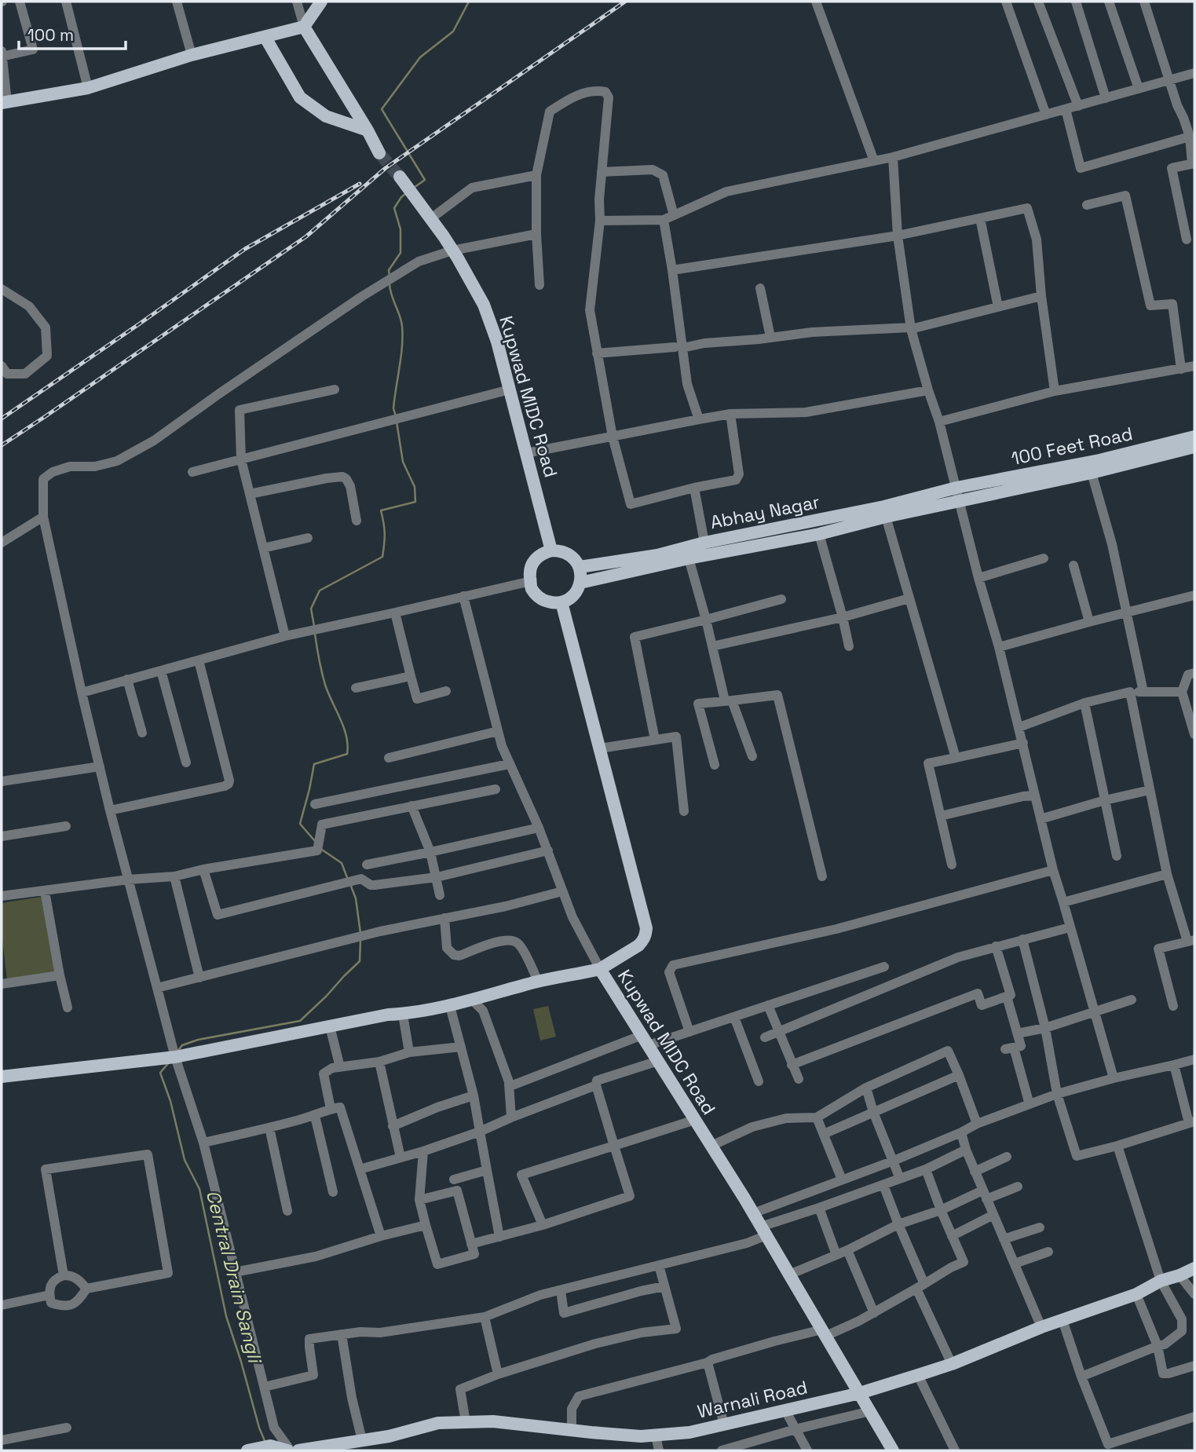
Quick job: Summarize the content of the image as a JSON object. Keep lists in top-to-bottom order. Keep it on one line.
{"streets":{"main road":["Kupwad MIDC Road","100 Feet Road","Abhay Nagar","Warnali Road"]},"crossings":[["Kupwad MIDC Road","Abhay Nagar"],["Kupwad MIDC Road","Warnali Road"],["100 Feet Road","Abhay Nagar"]],"water":["Central Drain Sangli"],"scale_bar":"100 m"}
